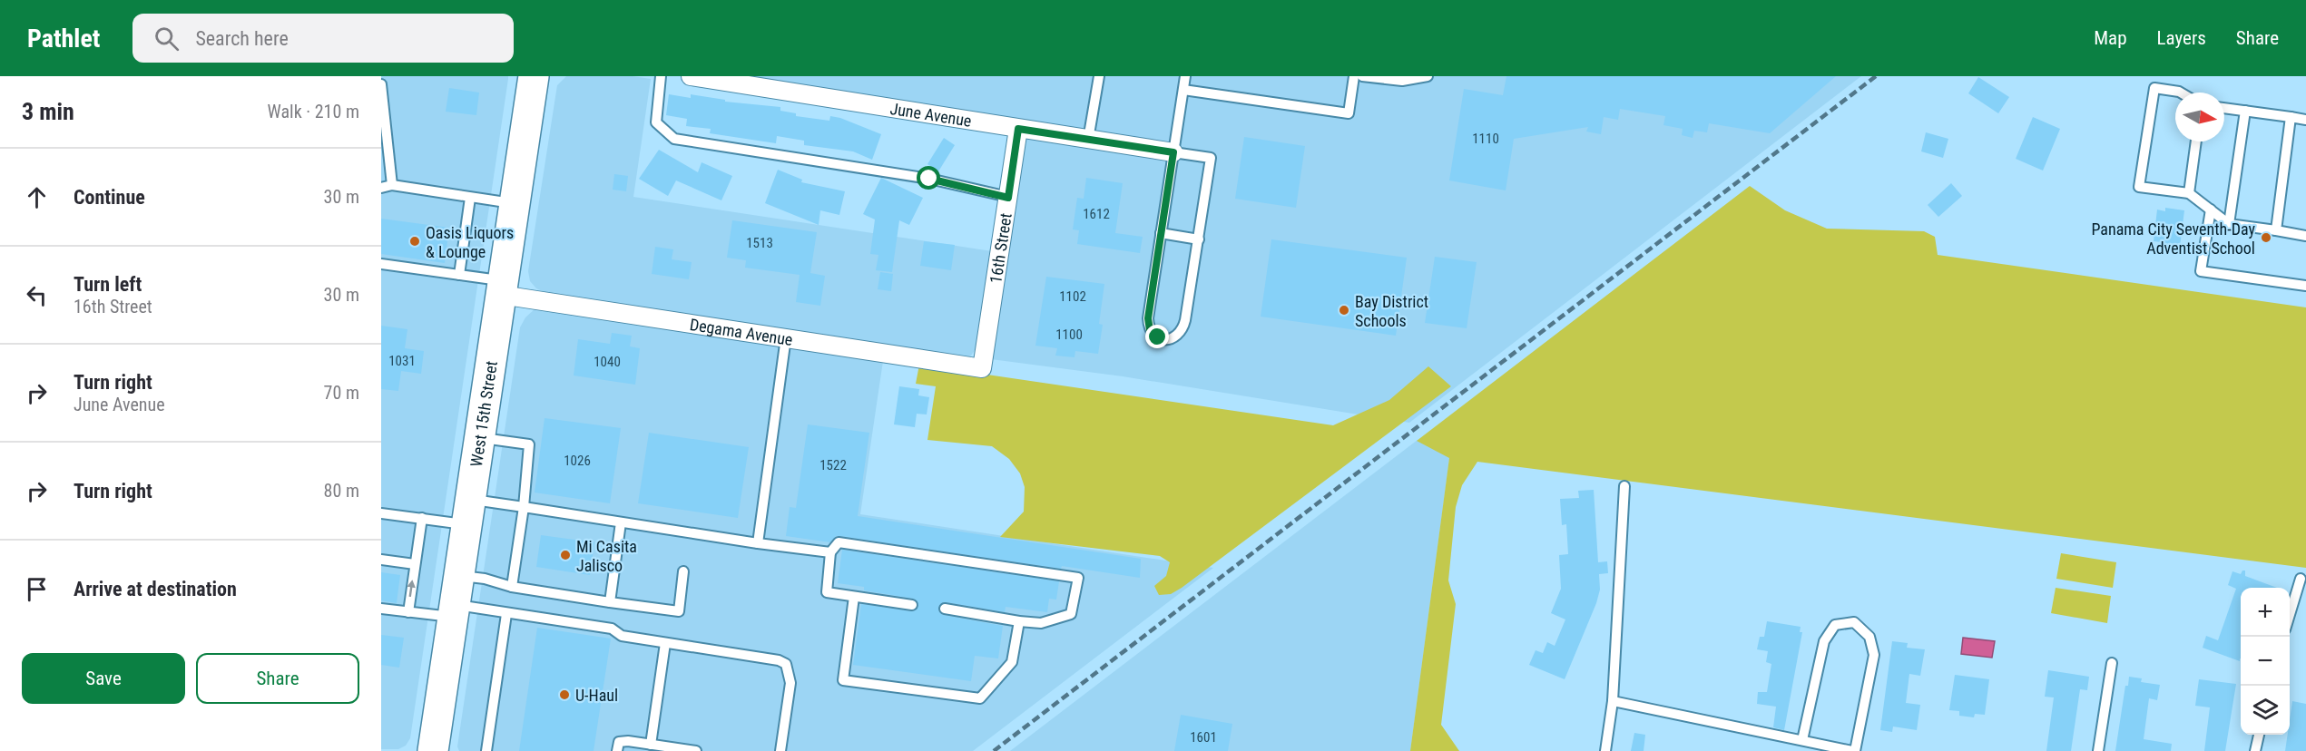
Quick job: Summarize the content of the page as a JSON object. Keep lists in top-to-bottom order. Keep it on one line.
{"streets":{"highway":["West 15th Street"],"street":["June Avenue","16th Street","Degama Avenue"]},"crossings":[["June Avenue","16th Street"],["16th Street","Degama Avenue"],["Degama Avenue","West 15th Street"]],"places":["Panama City Seventh-Day Adventist School","Oasis Liquors & Lounge","Bay District Schools","Mi Casita Jalisco","U-Haul"],"house_numbers":["1110","1612","1513","1102","1100","1031","1040","1026","1522","1601"],"north":"right","page":{"header":"Pathlet","search":"Search here","nav":["Map","Layers","Share"],"heading":["3 min","Walk · 210 m"],"list":[["Continue","30 m"],["Turn left","16th Street","30 m"],["Turn right","June Avenue","70 m"],["Turn right","80 m"],"Arrive at destination"],"map_buttons":["+","−"],"buttons":["Save","Share"]}}
